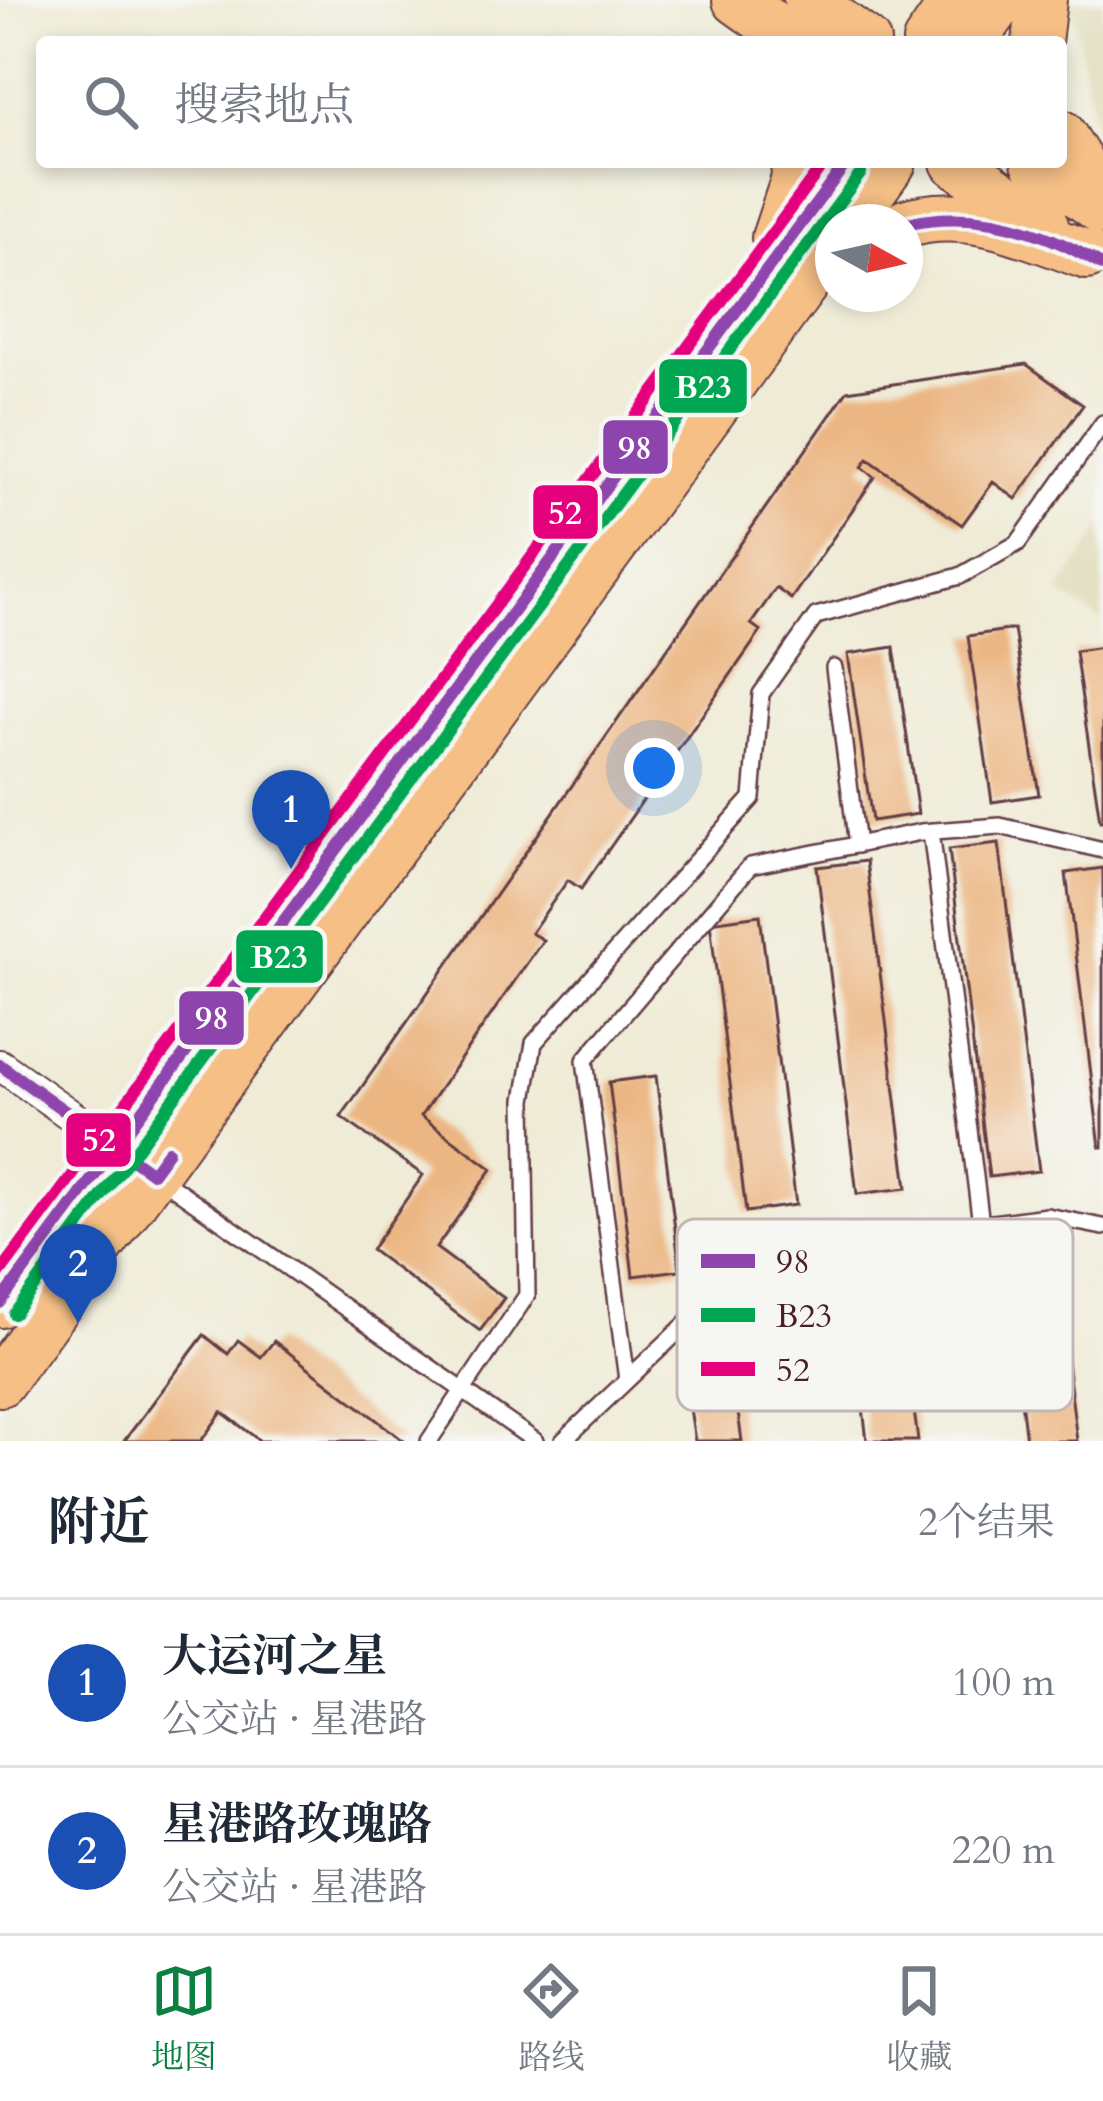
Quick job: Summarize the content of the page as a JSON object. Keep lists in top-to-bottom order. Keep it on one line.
{"lines":["transit line 98","transit line 52","transit line B23"],"legend":["98","B23","52"],"north":"right","page":{"search":"搜索地点","pins":["1","2"],"heading":["附近","2个结果"],"list":[{"mark":"1","name":"大运河之星","note":"公交站 · 星港路","value":"100 m"},{"mark":"2","name":"星港路玫瑰路","note":"公交站 · 星港路","value":"220 m"}],"nav":["地图","路线","收藏"]}}
